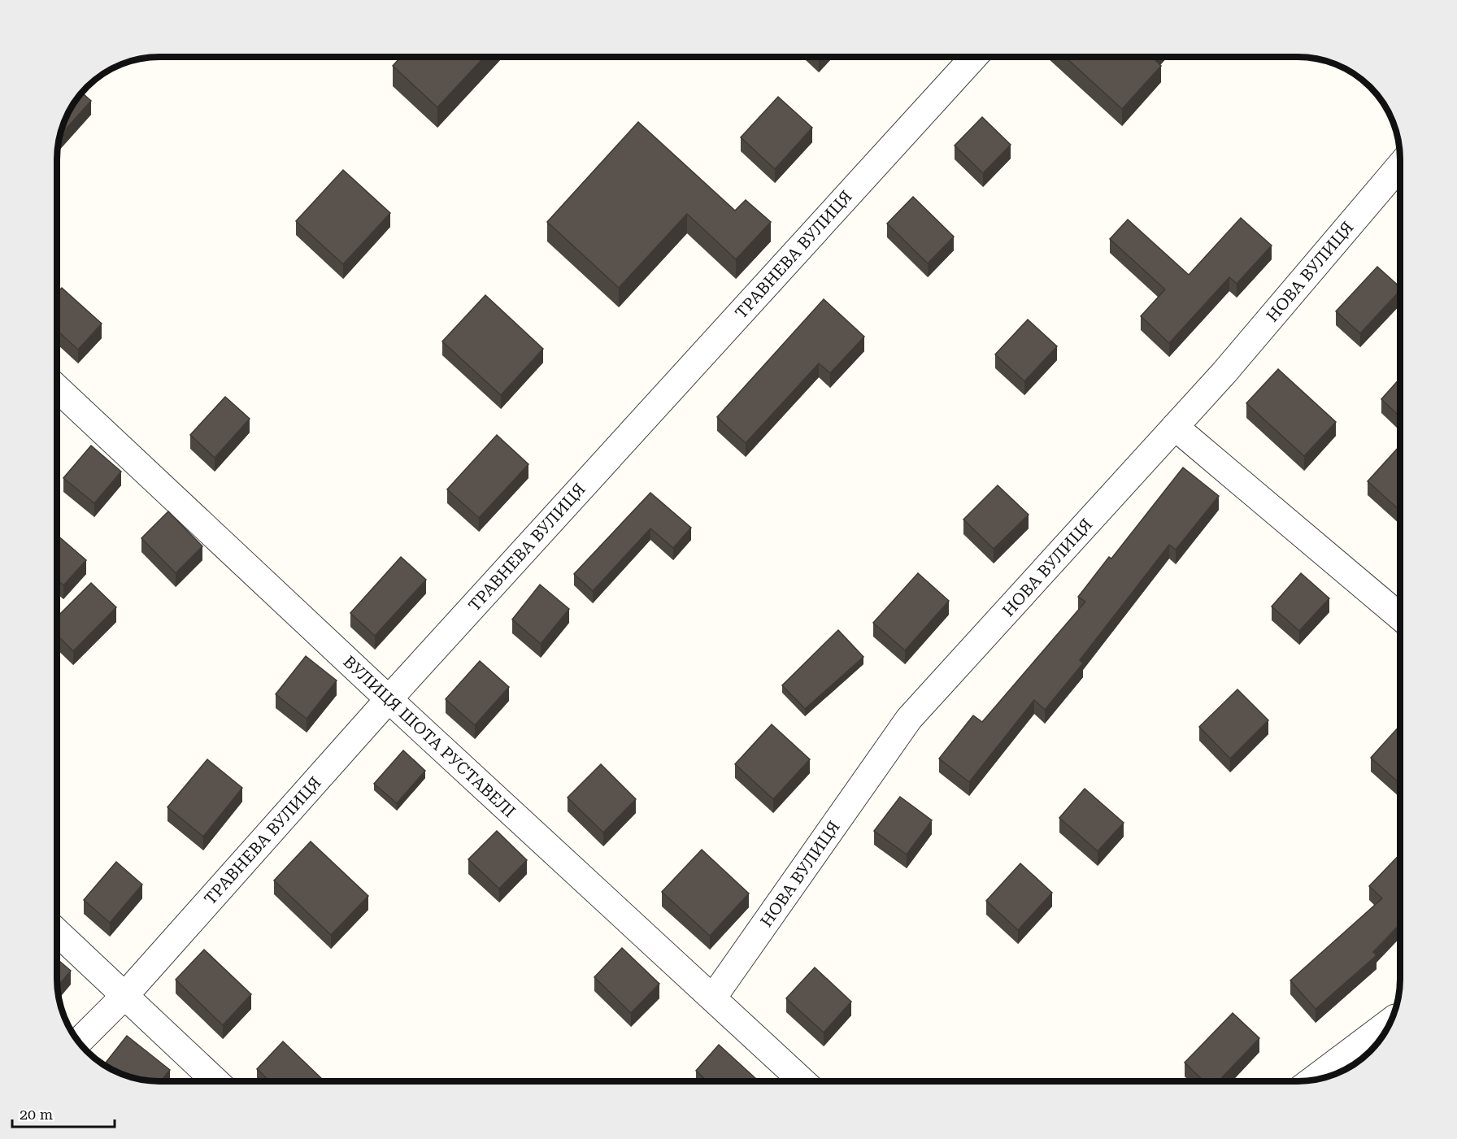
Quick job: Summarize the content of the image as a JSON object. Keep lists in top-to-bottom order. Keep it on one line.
{"streets":{"street":["ТРАВНЕВА ВУЛИЦЯ","НОВА ВУЛИЦЯ","ВУЛИЦЯ ШОТА РУСТАВЕЛІ"]},"crossings":[["ТРАВНЕВА ВУЛИЦЯ","ВУЛИЦЯ ШОТА РУСТАВЕЛІ"],["НОВА ВУЛИЦЯ","ВУЛИЦЯ ШОТА РУСТАВЕЛІ"]],"scale_bar":"20 m"}
